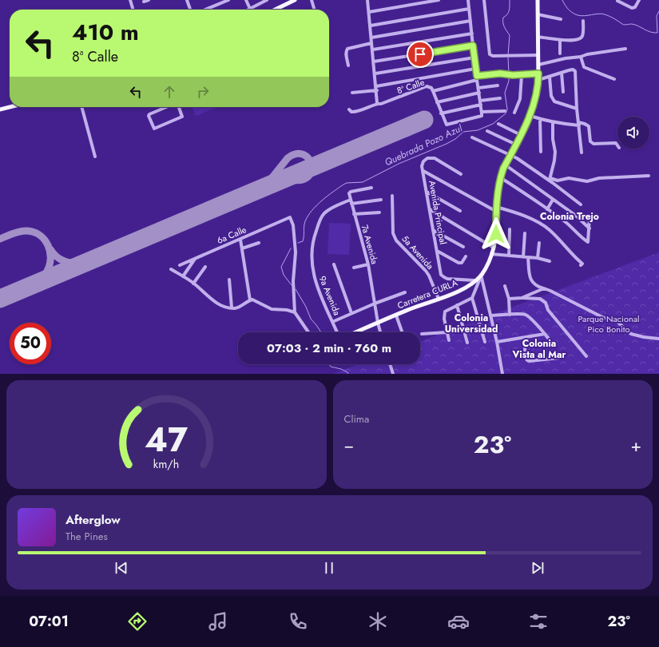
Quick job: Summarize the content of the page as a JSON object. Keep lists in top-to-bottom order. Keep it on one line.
{"streets":{"main road":["Carretera CURLA"],"street":["8ª Calle","Avenida Principal","6a Calle","7a Avenida","5a Avenida","9a Avenida"]},"crossings":[["Avenida Principal","Carretera CURLA"],["7a Avenida","Carretera CURLA"],["7a Avenida","9a Avenida"],["5a Avenida","Carretera CURLA"]],"districts":["Colonia Trejo","Colonia Universidad","Colonia Vista al Mar"],"water":["Quebrada Pozo Azul"],"parks":["Parque Nacional Pico Bonito"],"page":{"turn":["410 m","8ª Calle"],"limit":"50","trip":"07:03 · 2 min · 760 m","tile":"Clima","heat":["−","23°","+"],"song":["Afterglow","The Pines"],"tabs":["07:01","23°"],"gauge":["47","km/h"]}}
